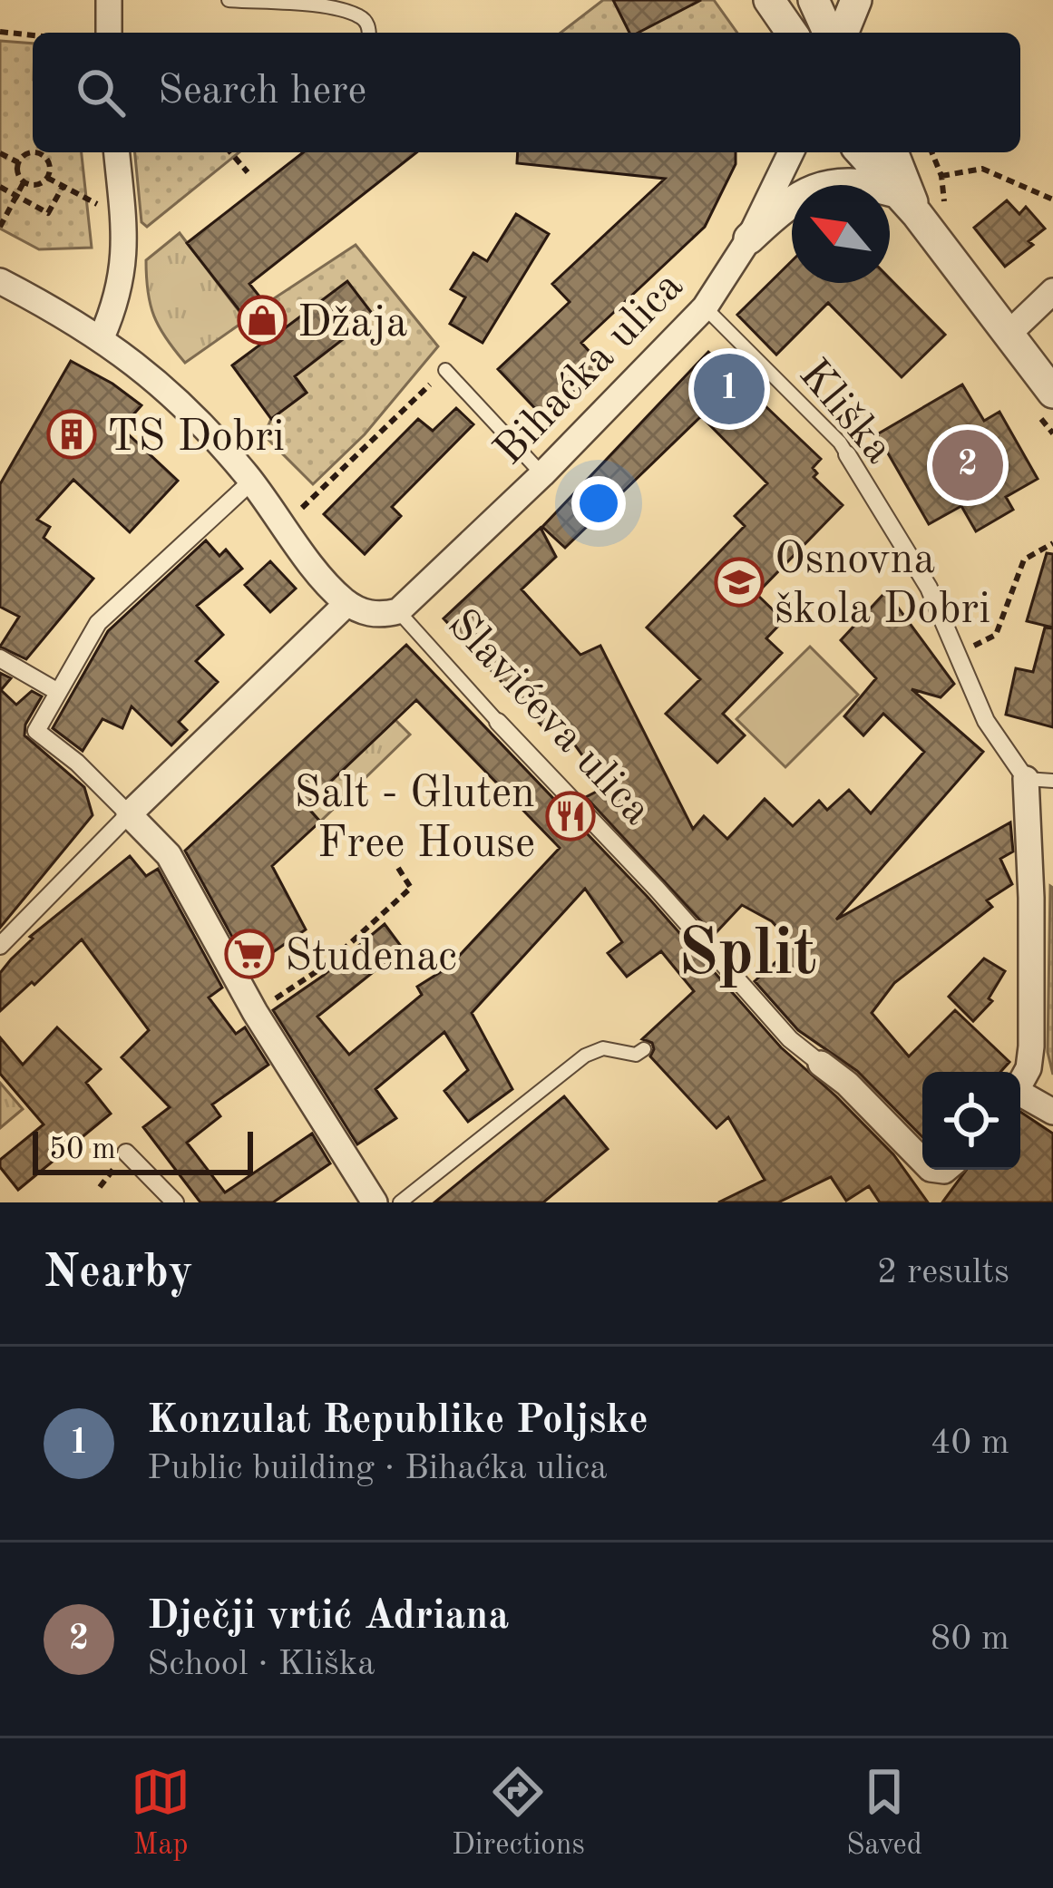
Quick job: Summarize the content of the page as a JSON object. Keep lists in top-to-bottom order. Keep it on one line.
{"streets":{"street":["Bihaćka ulica","Kliška","Slavićeva ulica"]},"crossings":[["Bihaćka ulica","Kliška"],["Bihaćka ulica","Slavićeva ulica"]],"districts":["Split"],"places":{"shop":["Džaja"],"building":["TS Dobri"],"school or university":["Osnovna škola Dobri"],"restaurant":["Salt - Gluten Free House"],"supermarket":["Studenac"]},"scale_bar":"50 m","north":"top left","page":{"search":"Search here","pins":["1","2"],"scale":"50 m","heading":["Nearby","2 results"],"list":[{"mark":"1","name":"Konzulat Republike Poljske","note":"Public building · Bihaćka ulica","value":"40 m"},{"mark":"2","name":"Dječji vrtić Adriana","note":"School · Kliška","value":"80 m"}],"nav":["Map","Directions","Saved"]}}
